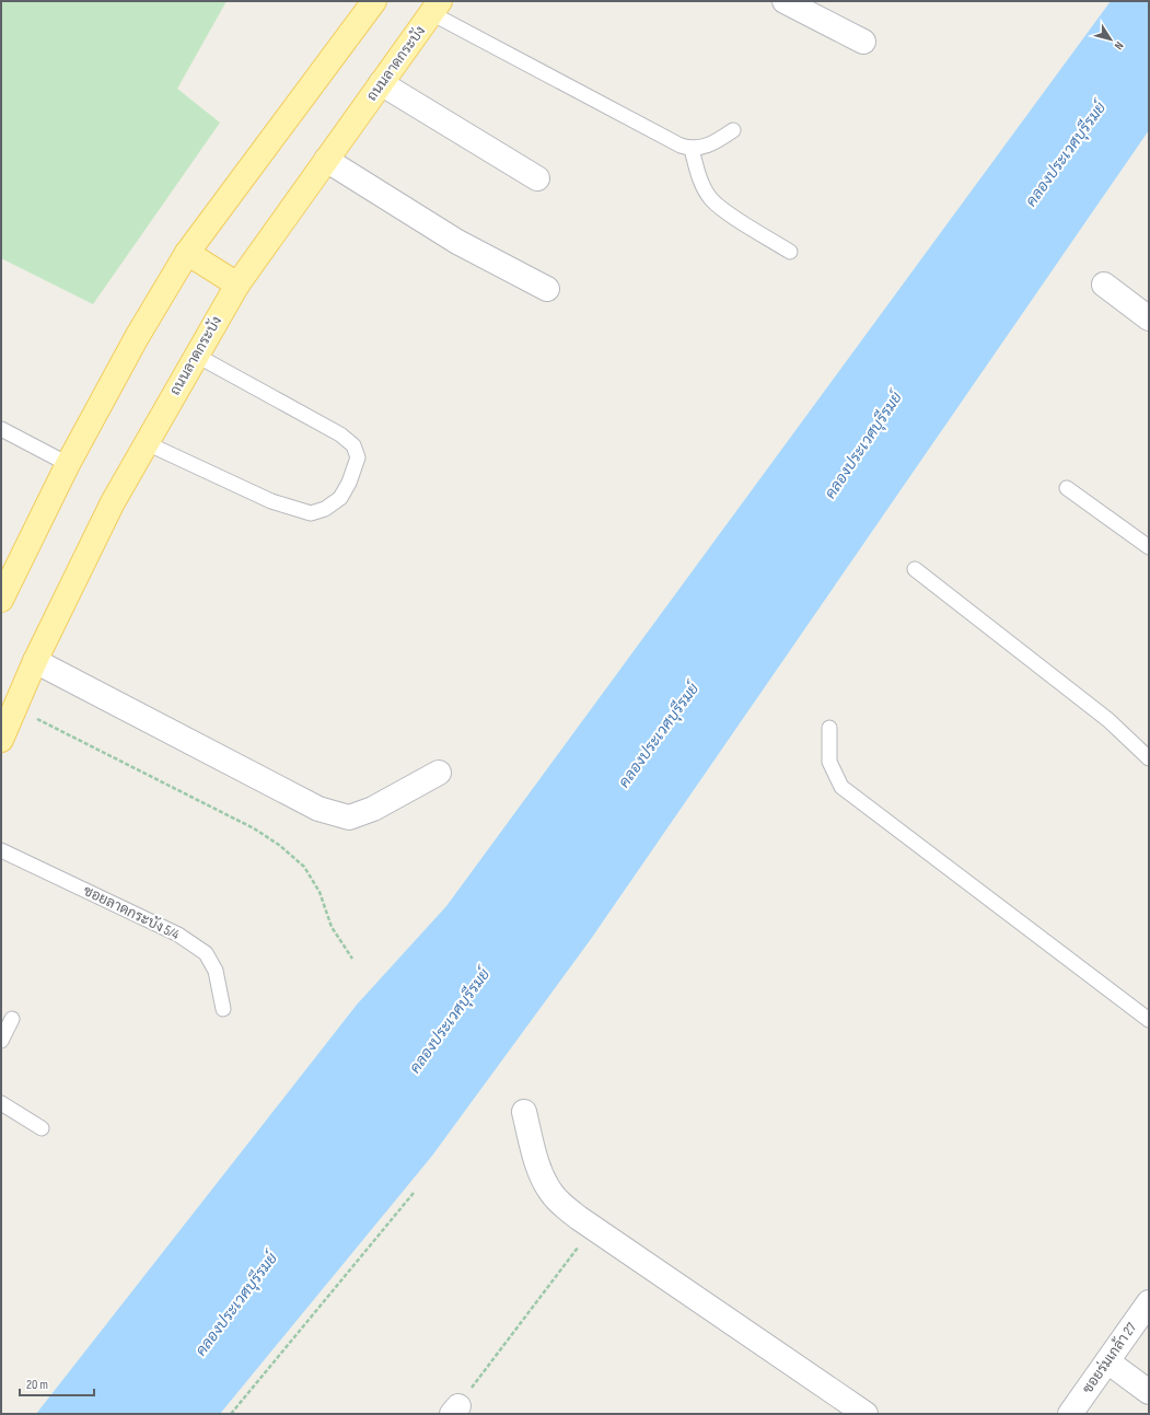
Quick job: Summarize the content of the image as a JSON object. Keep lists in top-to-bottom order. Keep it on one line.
{"streets":{"main road":["ถนนลาดกระบัง"],"street":["ซอยร่มเกล้า 27"],"lane":["ซอยลาดกระบัง 5/4"]},"water":["คลองประเวศบุรีรมย์"],"scale_bar":"20 m","north":"bottom right"}
